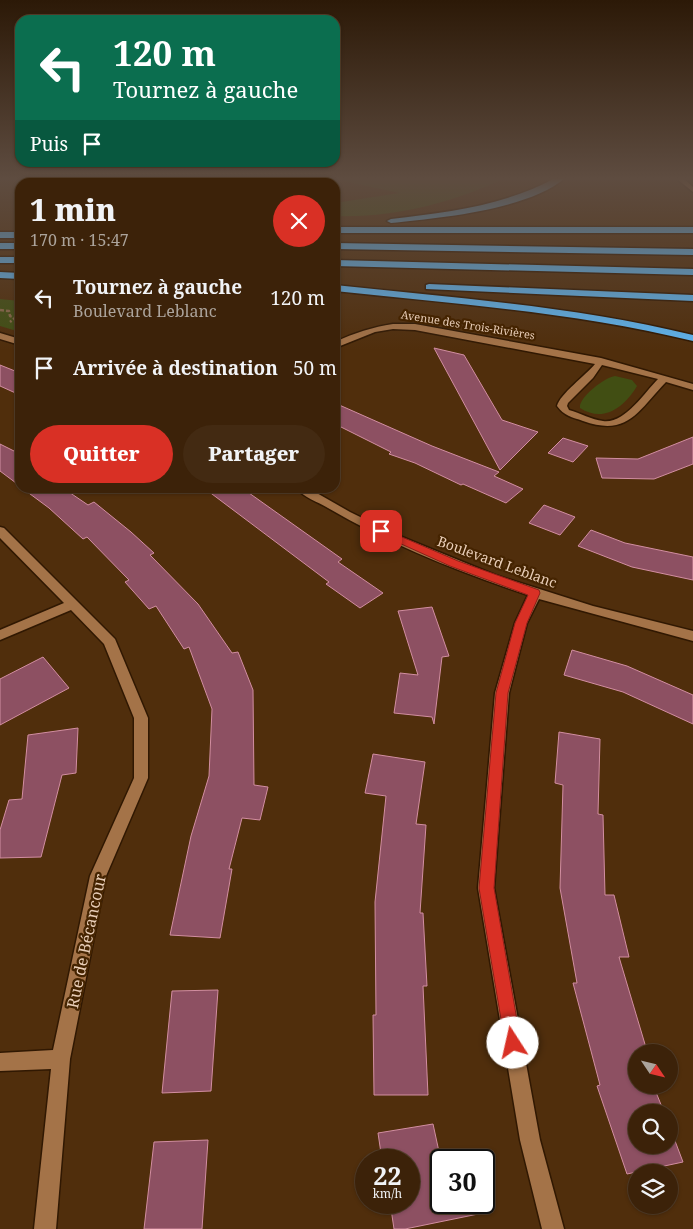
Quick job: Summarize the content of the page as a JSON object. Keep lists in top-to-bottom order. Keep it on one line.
{"streets":{"street":["Avenue des Trois-Rivières","Boulevard Leblanc","Rue de Bécancour"]},"north":"bottom right","page":{"turn":["120 m","Tournez à gauche"],"then":"Puis","heading":["1 min","170 m · 15:47"],"list":[{"name":"Tournez à gauche","note":"Boulevard Leblanc","value":"120 m"},{"name":"Arrivée à destination","value":"50 m"}],"buttons":["Quitter","Partager"],"speed":"22 km/h","limit":"30"}}
